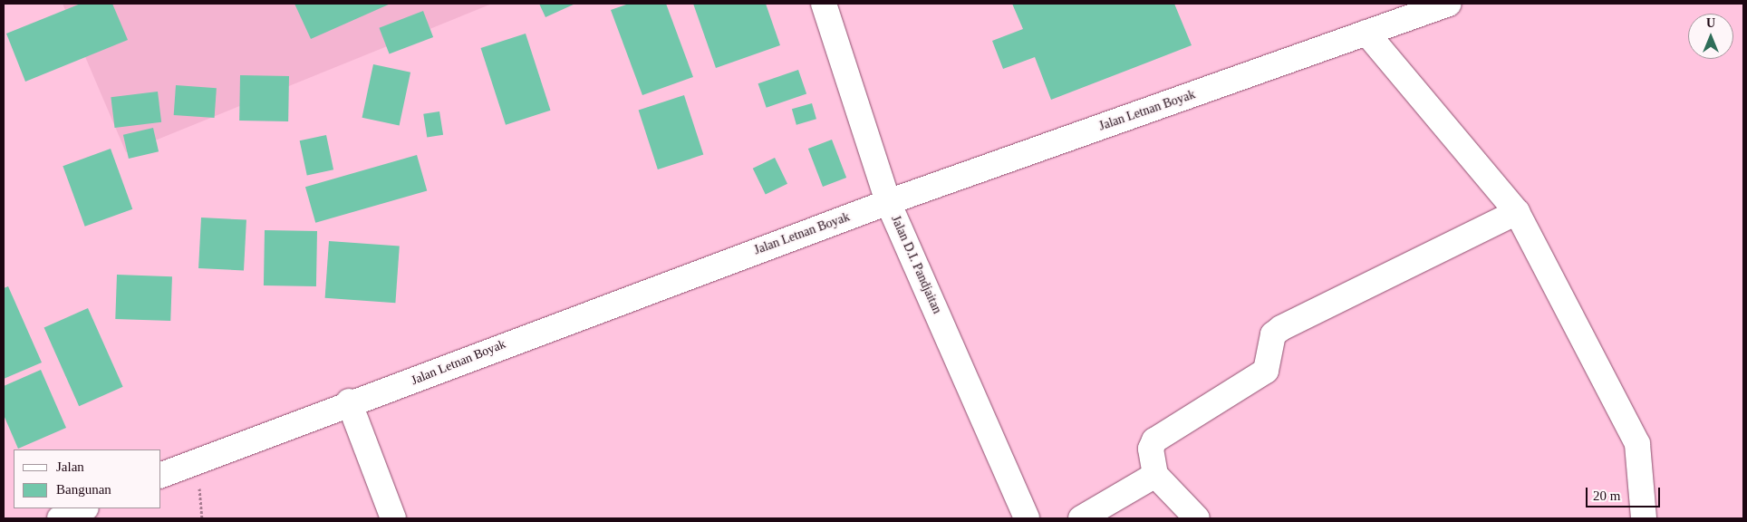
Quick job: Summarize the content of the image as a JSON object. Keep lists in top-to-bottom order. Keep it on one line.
{"streets":{"street":["Jalan Letnan Boyak","Jalan D.I. Pandjaitan"]},"crossings":[["Jalan Letnan Boyak","Jalan D.I. Pandjaitan"]],"legend":["Jalan","Bangunan"],"scale_bar":"20 m","north":"top"}
